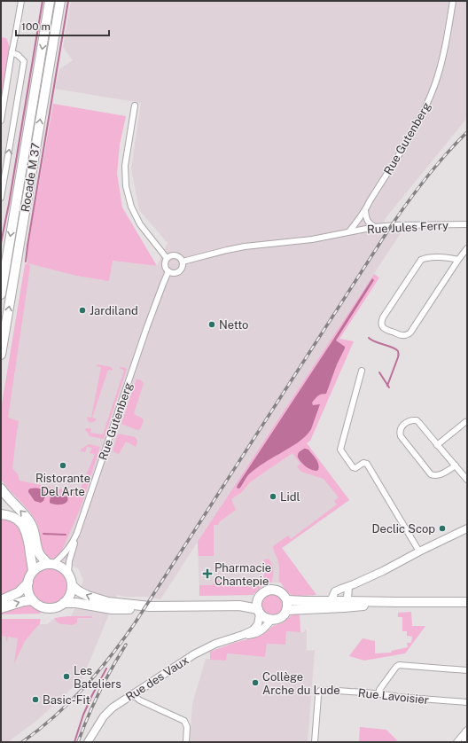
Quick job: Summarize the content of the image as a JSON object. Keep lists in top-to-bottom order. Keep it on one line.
{"streets":{"main road":["Rocade M 37"],"street":["Rue Gutenberg","Rue Jules Ferry","Rue des Vaux","Rue Lavoisier"]},"crossings":[["Rue Gutenberg","Rue Jules Ferry"]],"places":{"other":["Jardiland","Netto","Ristorante Del Arte","Lidl","Declic Scop","Les Bateliers","Collège Arche du Lude","Basic-Fit"],"health":["Pharmacie Chantepie"]},"scale_bar":"100 m"}
